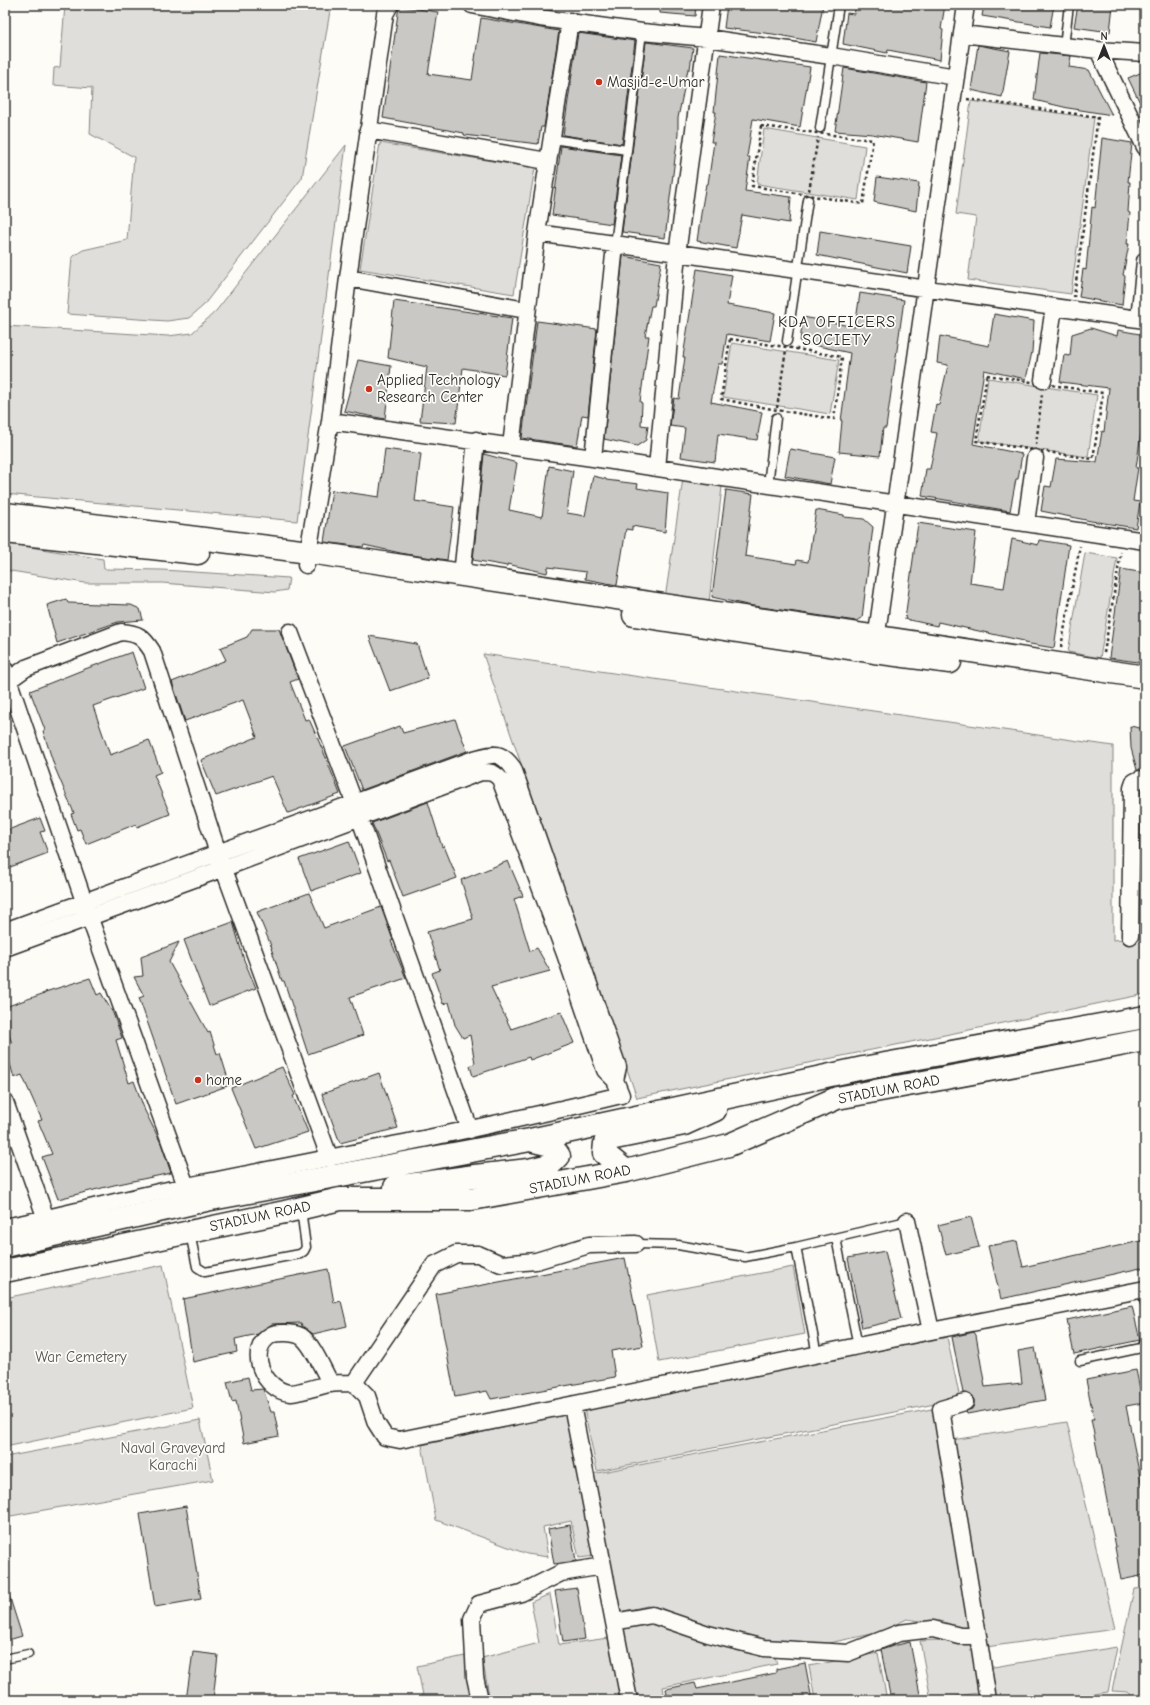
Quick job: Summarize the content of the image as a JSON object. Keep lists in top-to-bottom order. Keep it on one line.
{"streets":{"main road":["STADIUM ROAD"]},"districts":["KDA OFFICERS SOCIETY"],"parks":["War Cemetery","Naval Graveyard Karachi"],"places":["Masjid-e-Umar","Applied Technology Research Center","home"],"north":"top"}
